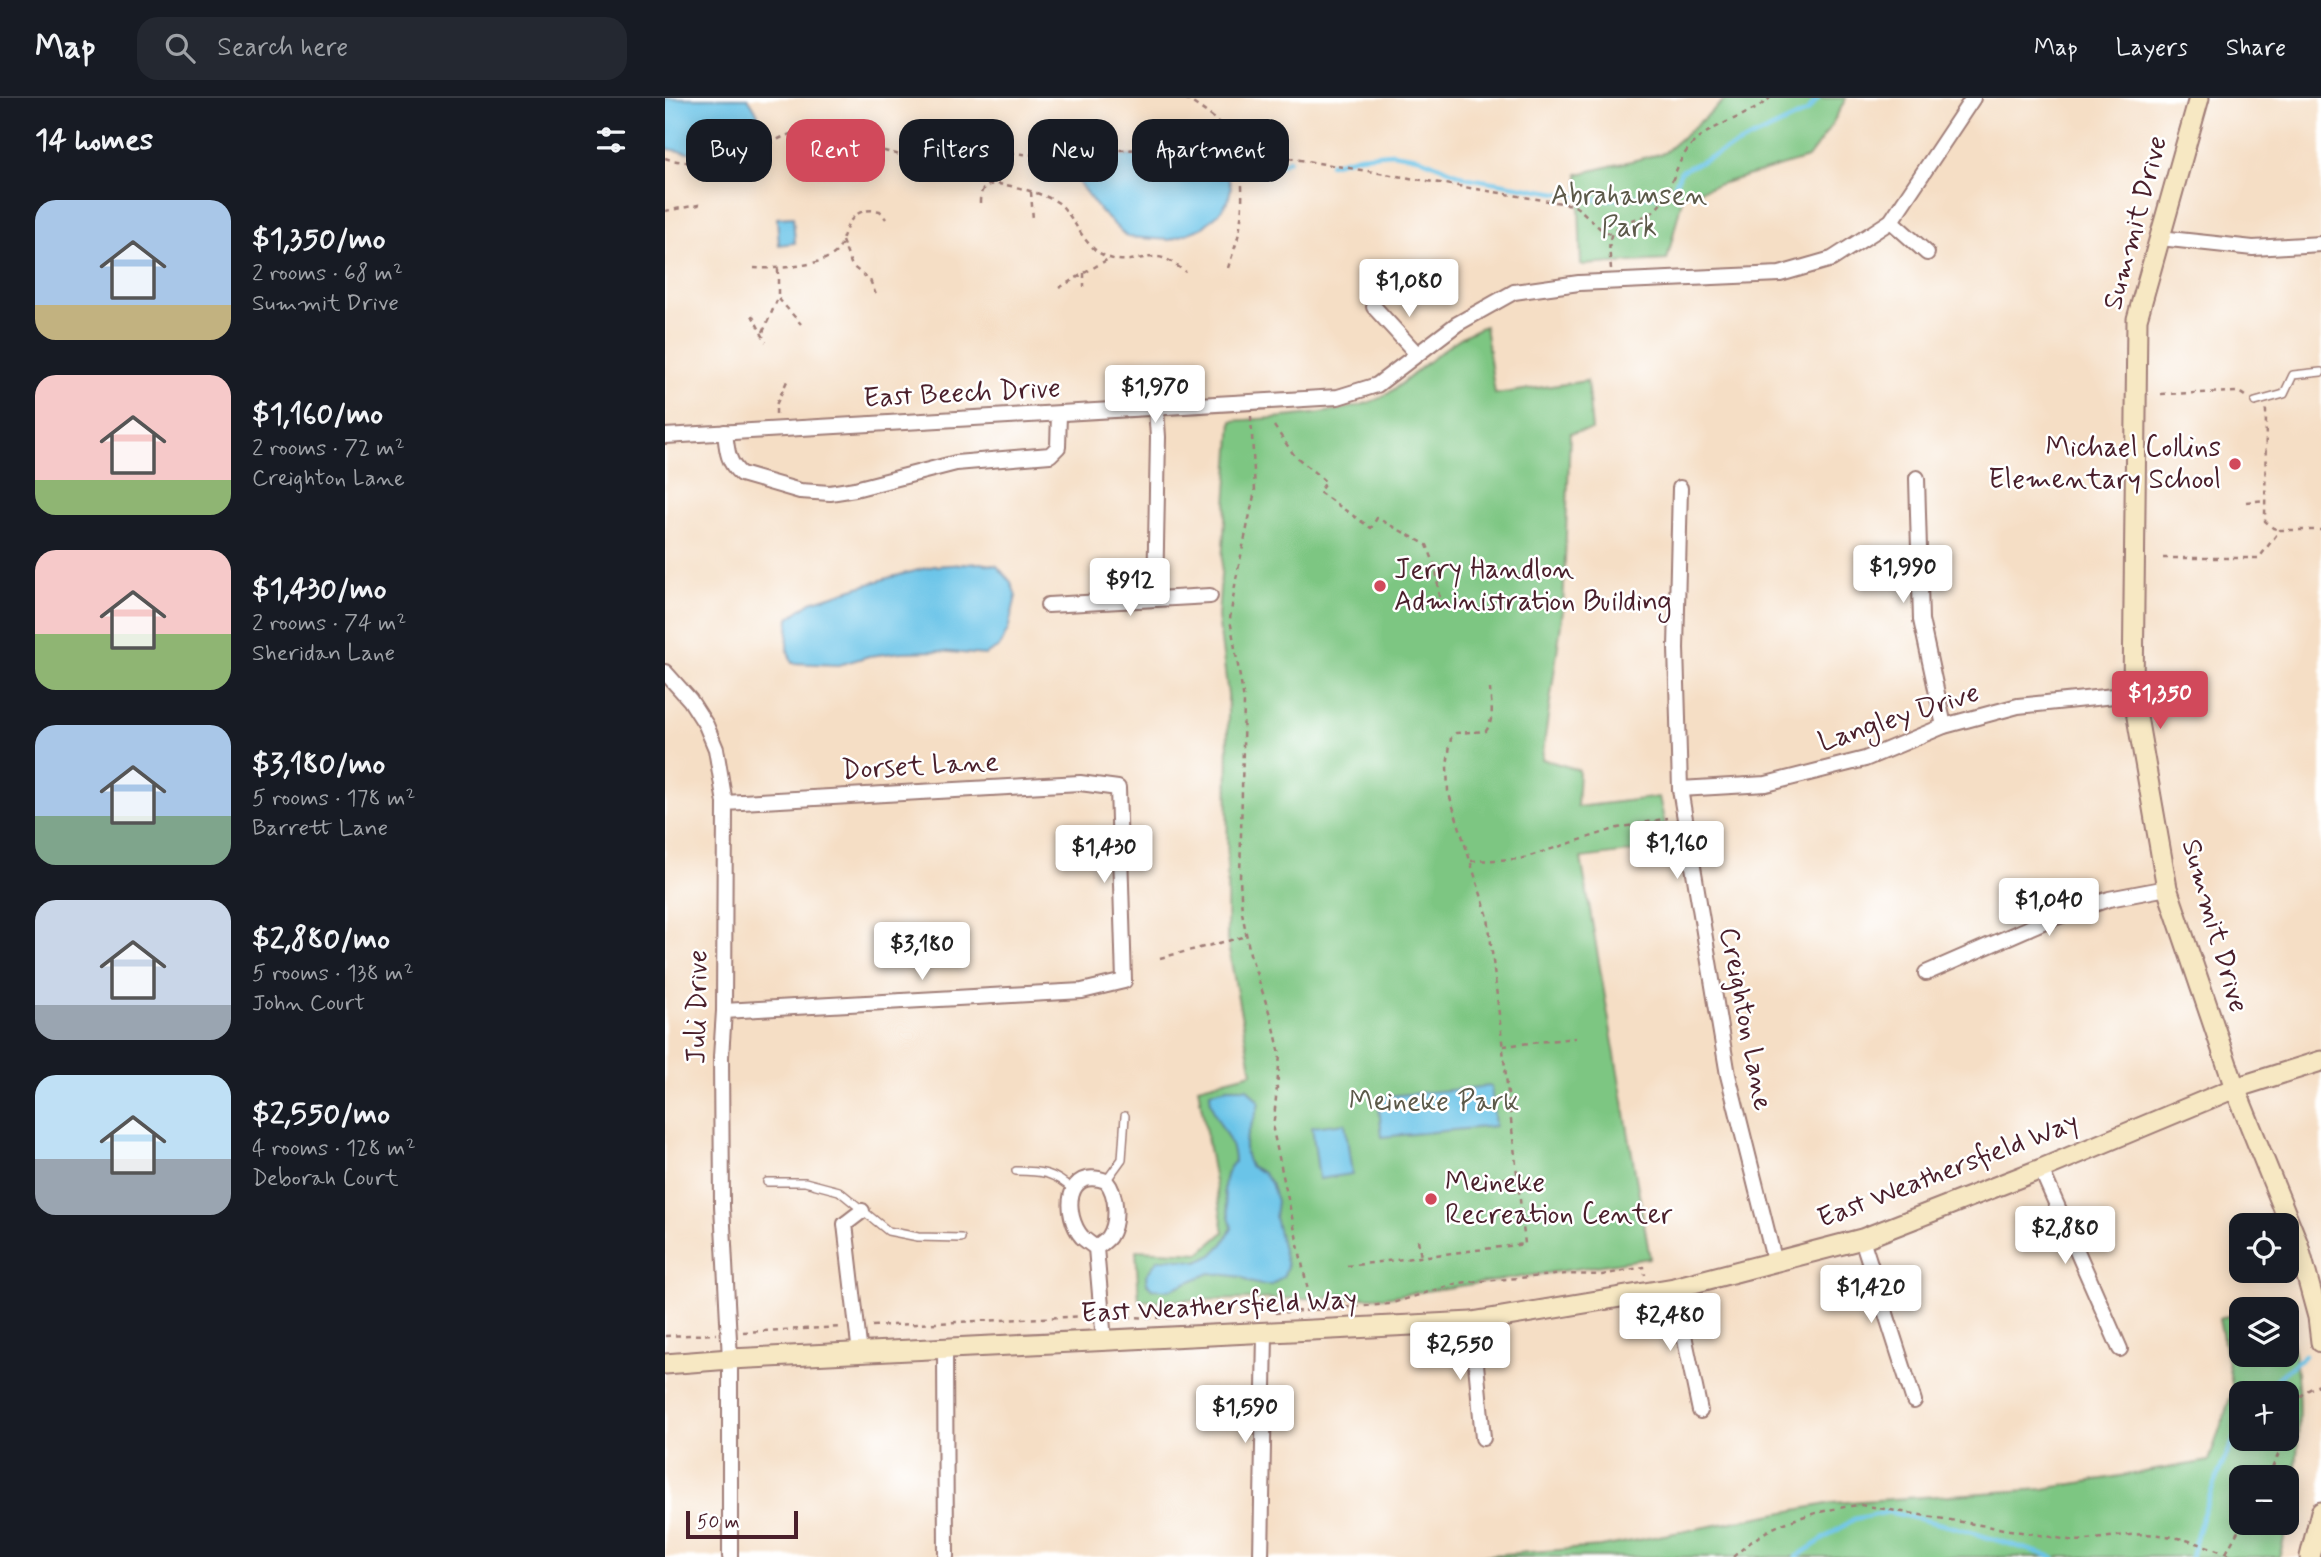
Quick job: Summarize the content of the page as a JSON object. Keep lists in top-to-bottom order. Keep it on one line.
{"streets":{"street":["Summit Drive","East Beech Drive","Langley Drive","Dorset Lane","Juli Drive","Creighton Lane","East Weathersfield Way"]},"crossings":[["Summit Drive","Langley Drive"],["Summit Drive","East Weathersfield Way"],["Langley Drive","Creighton Lane"],["Dorset Lane","Juli Drive"],["Juli Drive","East Weathersfield Way"],["Creighton Lane","East Weathersfield Way"]],"parks":["Abrahamsen Park","Meineke Park"],"places":["Michael Collins Elementary School","Jerry Handlon Administration Building","Meineke Recreation Center"],"scale_bar":"50 m","page":{"header":"Map","search":"Search here","nav":["Map","Layers","Share"],"heading":"14 homes","chip":["Buy","Rent","Filters","New","Apartment"],"list":[{"name":"$1,350/mo","note":"2 rooms · 68 m² · Summit Drive"},{"name":"$1,160/mo","note":"2 rooms · 72 m² · Creighton Lane"},{"name":"$1,430/mo","note":"2 rooms · 74 m² · Sheridan Lane"},{"name":"$3,180/mo","note":"5 rooms · 178 m² · Barrett Lane"},{"name":"$2,880/mo","note":"5 rooms · 138 m² · John Court"},{"name":"$2,550/mo","note":"4 rooms · 128 m² · Deborah Court"}],"price":["$1,080","$1,970","$1,990","$912","$1,350","$1,160","$1,430","$1,040","$3,180","$2,880","$1,420","$2,480","$2,550","$1,590"],"map_buttons":["+","−"],"scale":"50 m"}}
